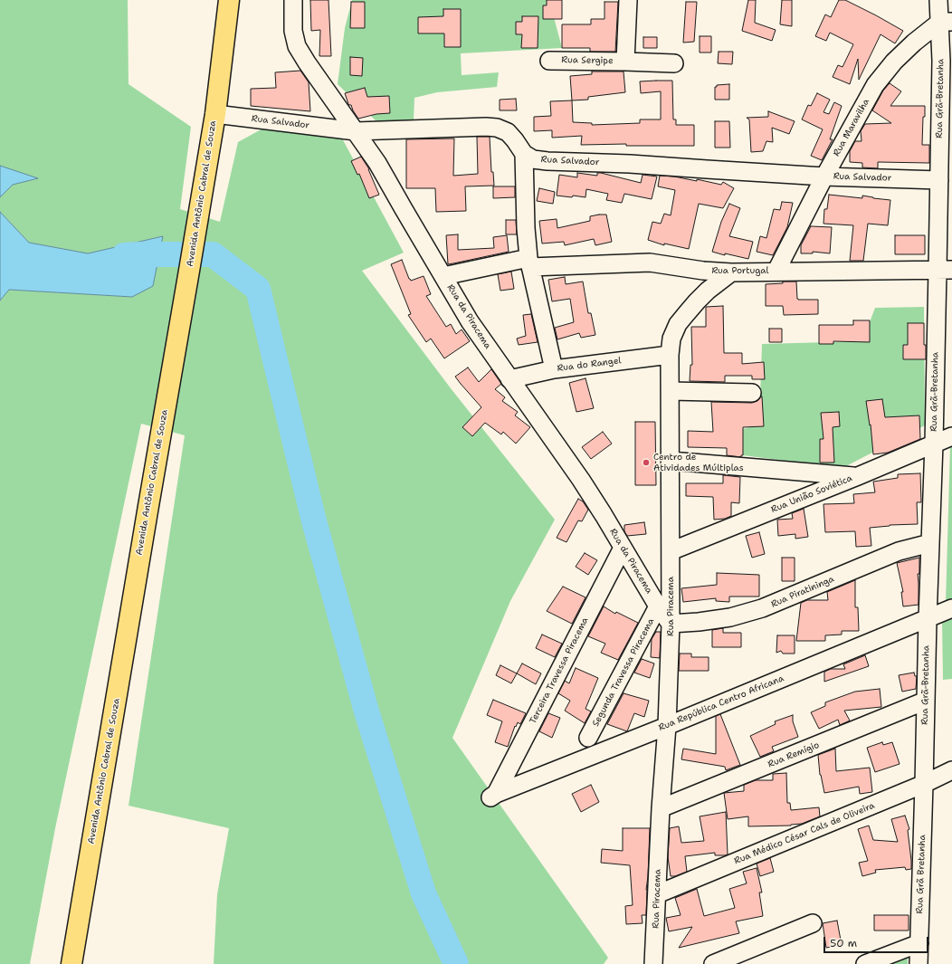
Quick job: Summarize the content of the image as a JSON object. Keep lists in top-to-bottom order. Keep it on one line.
{"streets":{"main road":["Avenida Antônio Cabral de Souza"],"street":["Rua Sergipe","Rua Grã-Bretanha","Rua Salvador","Rua Maravilha","Rua Portugal","Rua da Piracema","Rua do Rangel","Rua União Soviética","Rua Piratininga","Rua Piracema","Terceira Travessa Piracema","Segunda Travessa Piracema","Rua República Centro Africana","Rua Remígio","Rua Médico César Cals de Oliveira","Rua Grã Bretanha"]},"crossings":[["Rua Grã-Bretanha","Rua Salvador"],["Rua Grã-Bretanha","Rua Maravilha"],["Rua Grã-Bretanha","Rua Portugal"],["Rua Grã-Bretanha","Rua União Soviética"],["Rua Grã-Bretanha","Rua Piratininga"],["Rua Grã-Bretanha","Rua República Centro Africana"],["Rua Grã-Bretanha","Rua Remígio"],["Rua Grã-Bretanha","Rua Médico César Cals de Oliveira"],["Rua Grã-Bretanha","Rua Grã Bretanha"],["Rua Salvador","Rua Maravilha"],["Rua Salvador","Avenida Antônio Cabral de Souza"],["Rua Salvador","Rua da Piracema"],["Rua Maravilha","Rua Portugal"],["Rua Portugal","Rua da Piracema"],["Rua Portugal","Rua Piracema"],["Rua da Piracema","Rua do Rangel"],["Rua da Piracema","Rua Piratininga"],["Rua da Piracema","Rua Piracema"],["Rua da Piracema","Terceira Travessa Piracema"],["Rua da Piracema","Segunda Travessa Piracema"],["Rua do Rangel","Rua Piracema"],["Rua União Soviética","Rua Piracema"],["Rua Piratininga","Rua Piracema"],["Rua Piracema","Rua República Centro Africana"],["Rua Piracema","Rua Remígio"],["Rua Piracema","Rua Médico César Cals de Oliveira"],["Terceira Travessa Piracema","Rua República Centro Africana"],["Rua Médico César Cals de Oliveira","Rua Grã Bretanha"]],"places":["Centro de Atividades Múltiplas"],"scale_bar":"50 m"}
